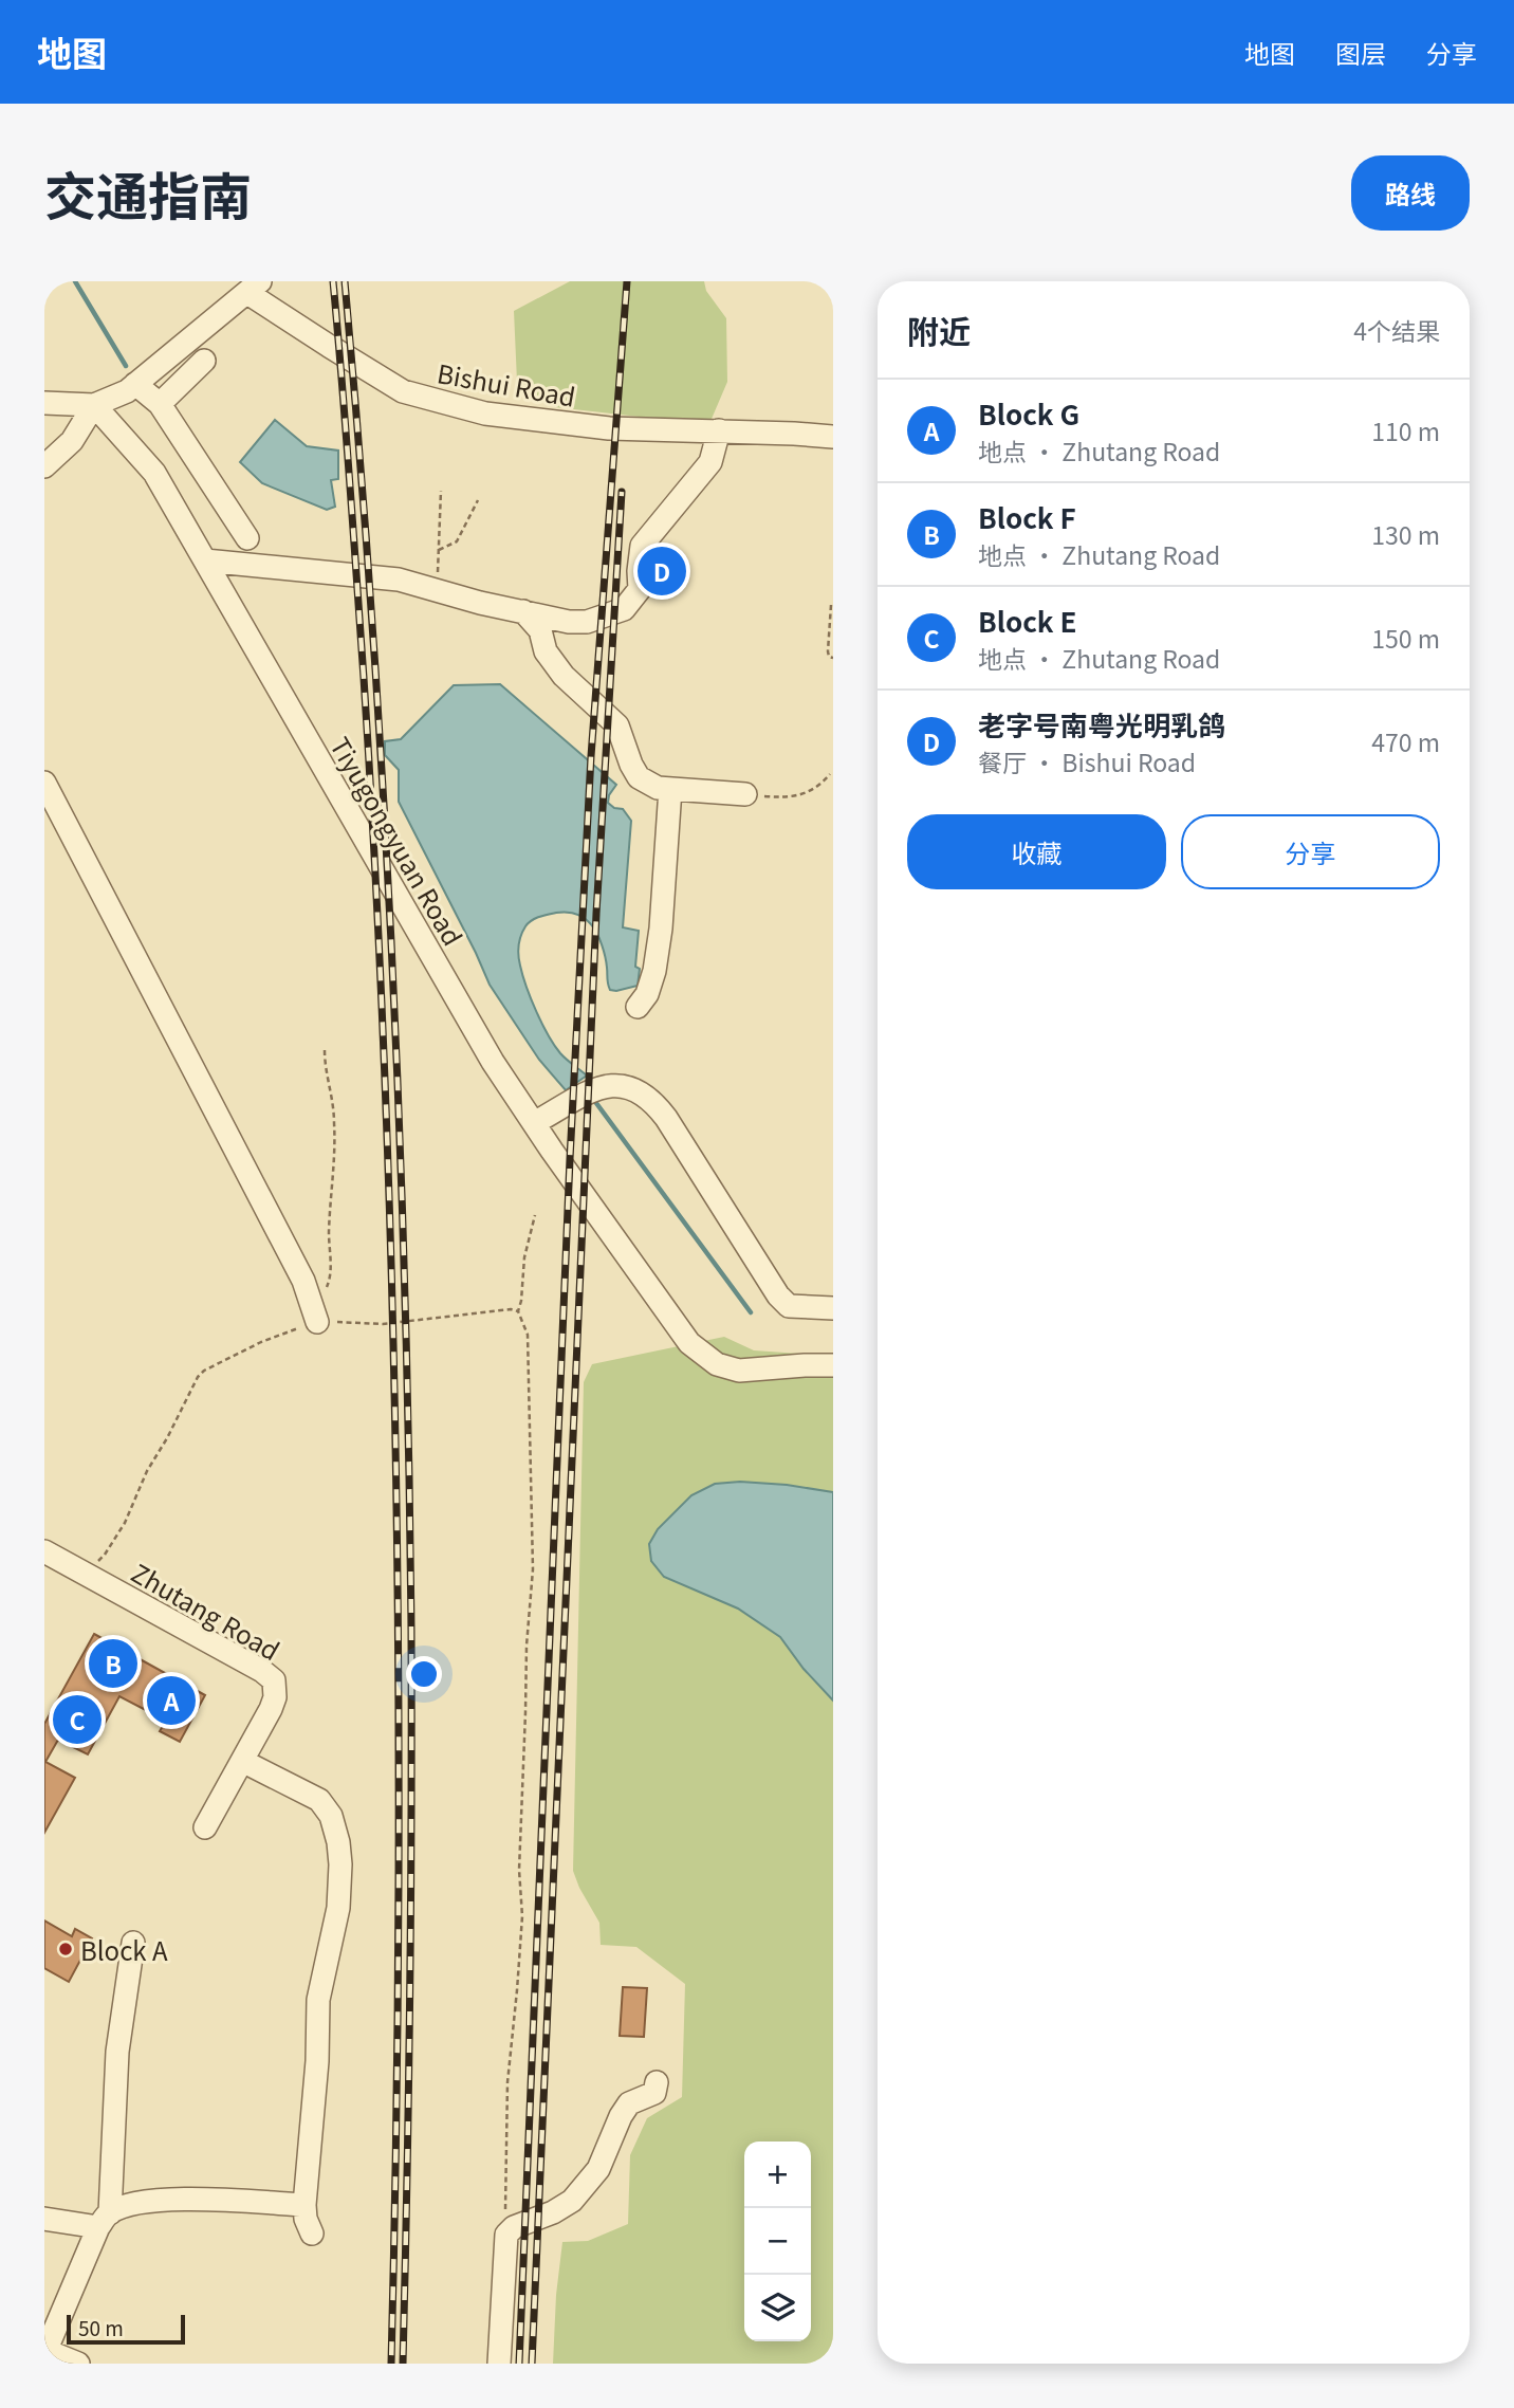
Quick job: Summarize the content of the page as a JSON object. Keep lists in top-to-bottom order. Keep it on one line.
{"streets":{"street":["Bishui Road","Tiyugongyuan Road","Zhutang Road"]},"crossings":[["Bishui Road","Tiyugongyuan Road"]],"places":["Block A"],"scale_bar":"50 m","page":{"header":"地图","nav":["地图","图层","分享"],"title":"交通指南","buttons":["路线",["收藏","分享"]],"heading":["附近","4个结果"],"list":[{"mark":"A","name":"Block G","note":"地点 · Zhutang Road","value":"110 m"},{"mark":"B","name":"Block F","note":"地点 · Zhutang Road","value":"130 m"},{"mark":"C","name":"Block E","note":"地点 · Zhutang Road","value":"150 m"},{"mark":"D","name":"老字号南粤光明乳鸽","note":"餐厅 · Bishui Road","value":"470 m"}],"pins":["D","B","A","C"],"map_buttons":["+","−"],"scale":"50 m"}}
